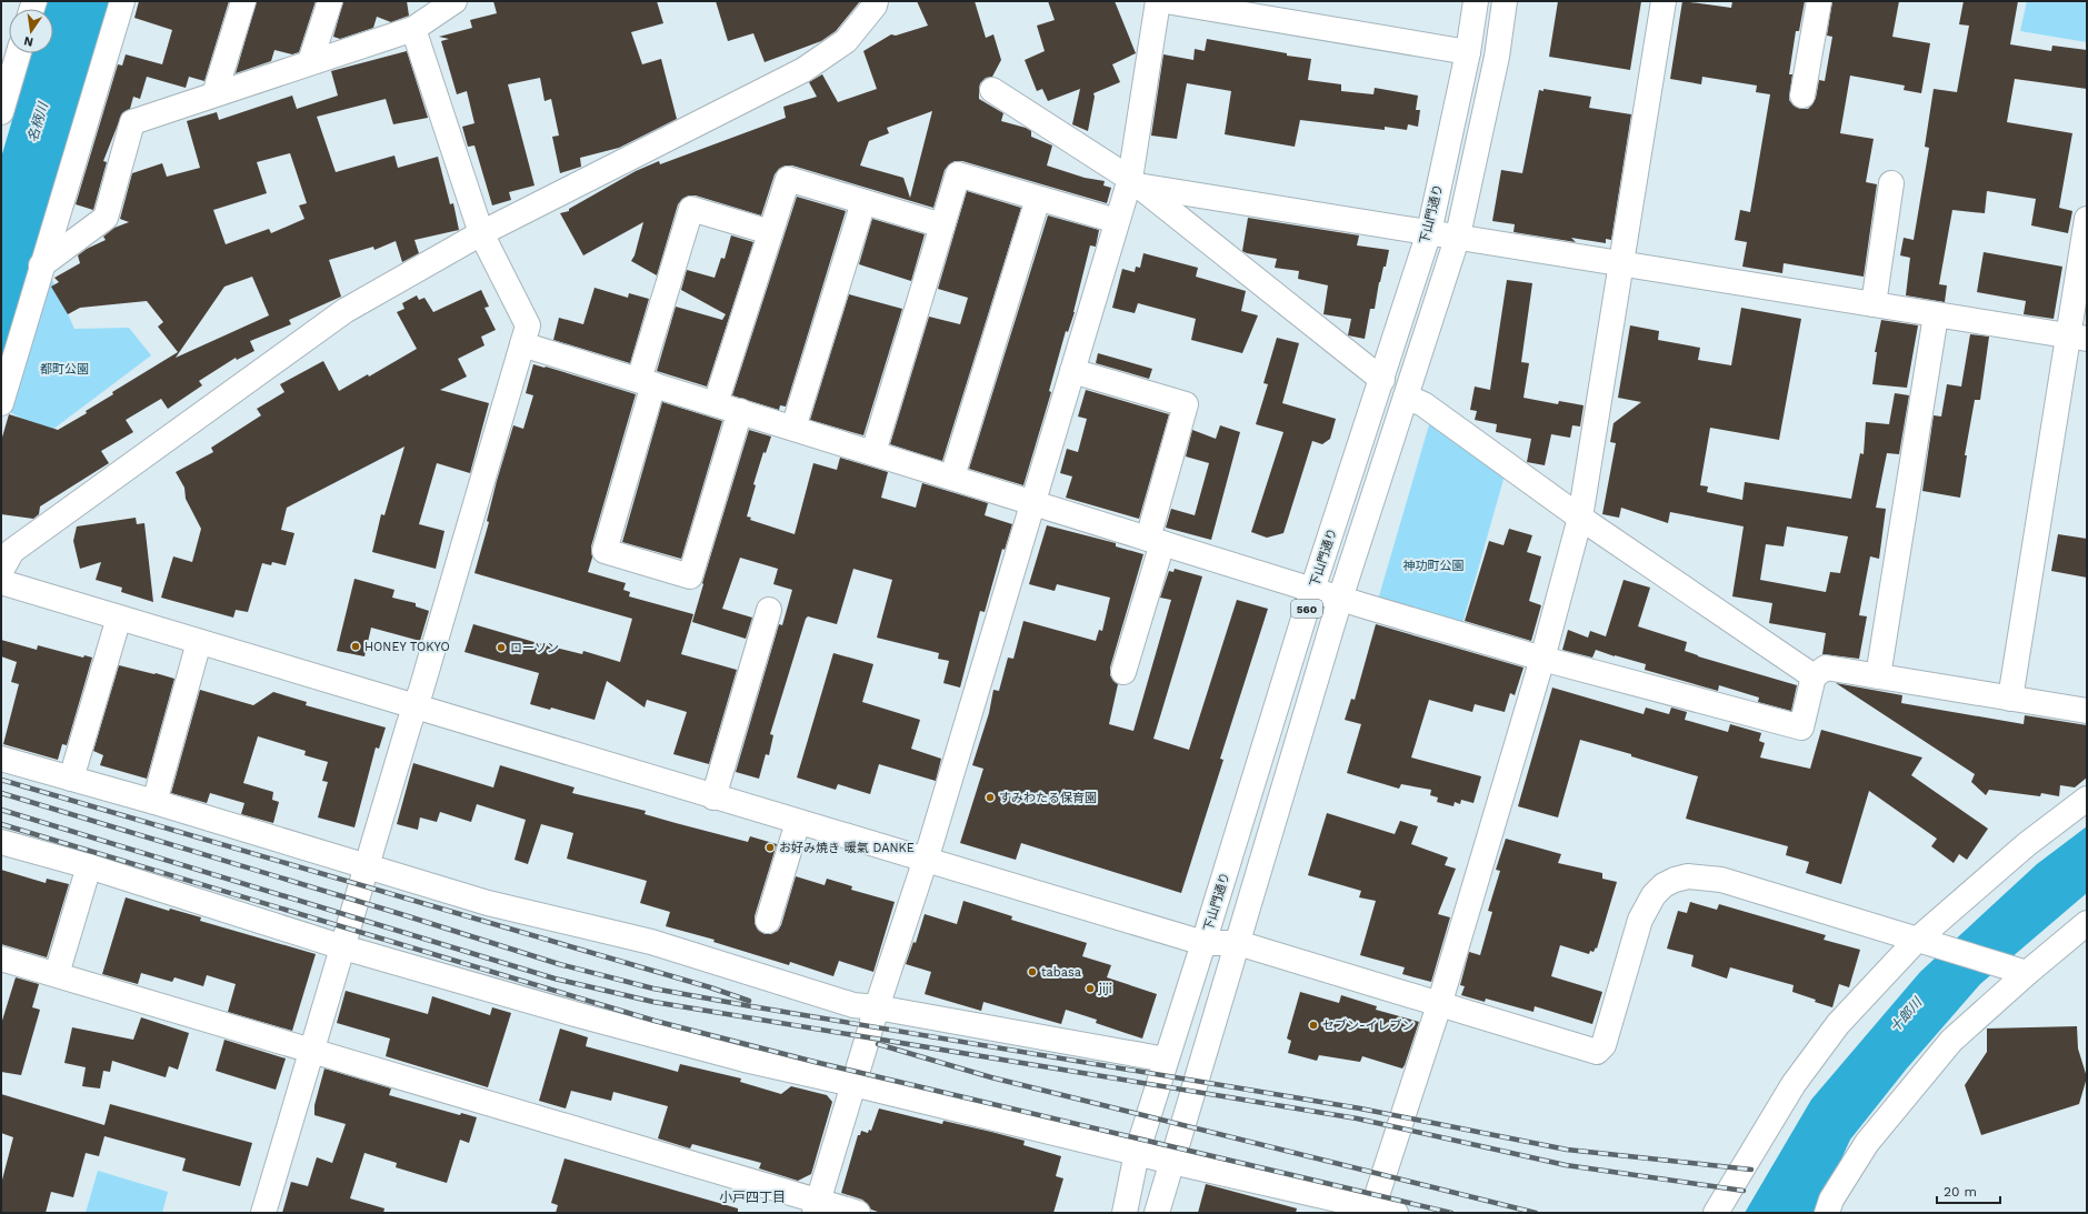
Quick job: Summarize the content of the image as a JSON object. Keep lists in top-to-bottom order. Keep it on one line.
{"streets":{"street":["下山門通り","560"]},"districts":["小戸四丁目"],"water":["名柄川","十郎川"],"parks":["都町公園","神功町公園"],"places":["HONEY TOKYO","ローソン","すみわたる保育園","お好み焼き 暖氣 DANKE","tabasa","jiji","セブン-イレブン"],"scale_bar":"20 m","north":"bottom"}
